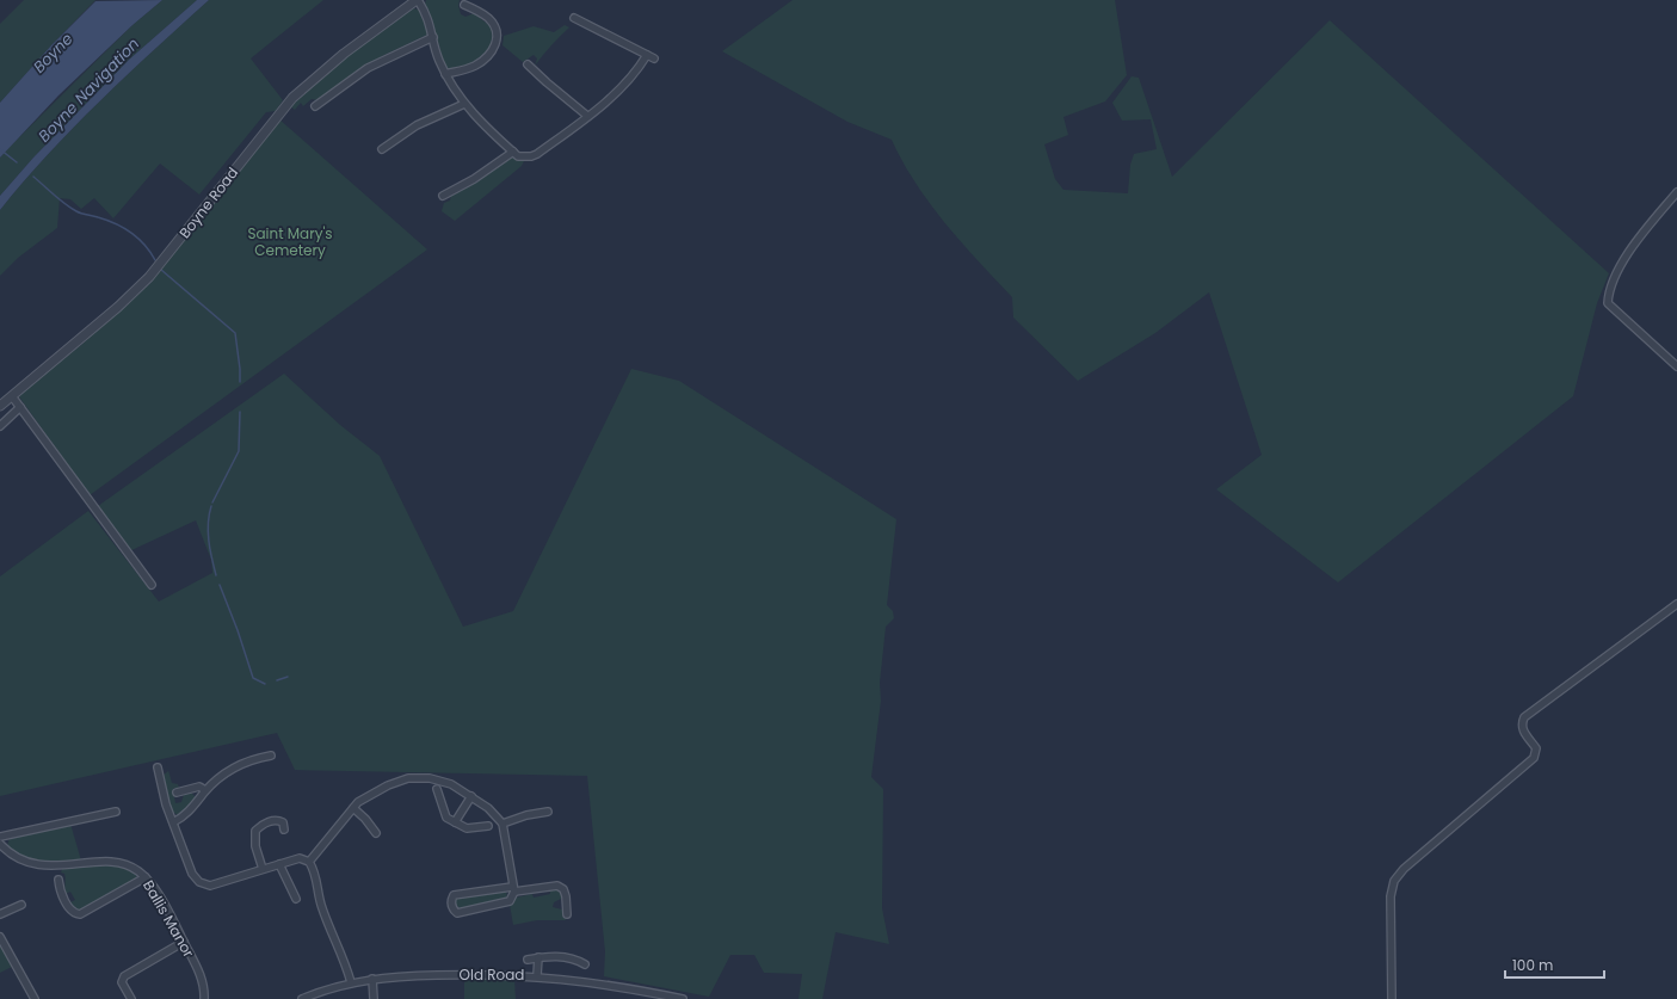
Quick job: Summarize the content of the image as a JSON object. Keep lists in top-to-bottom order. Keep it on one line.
{"streets":{"street":["Boyne Road","Ballis Manor","Old Road"]},"water":["Boyne","Boyne Navigation"],"parks":["Saint Mary's Cemetery"],"scale_bar":"100 m"}
